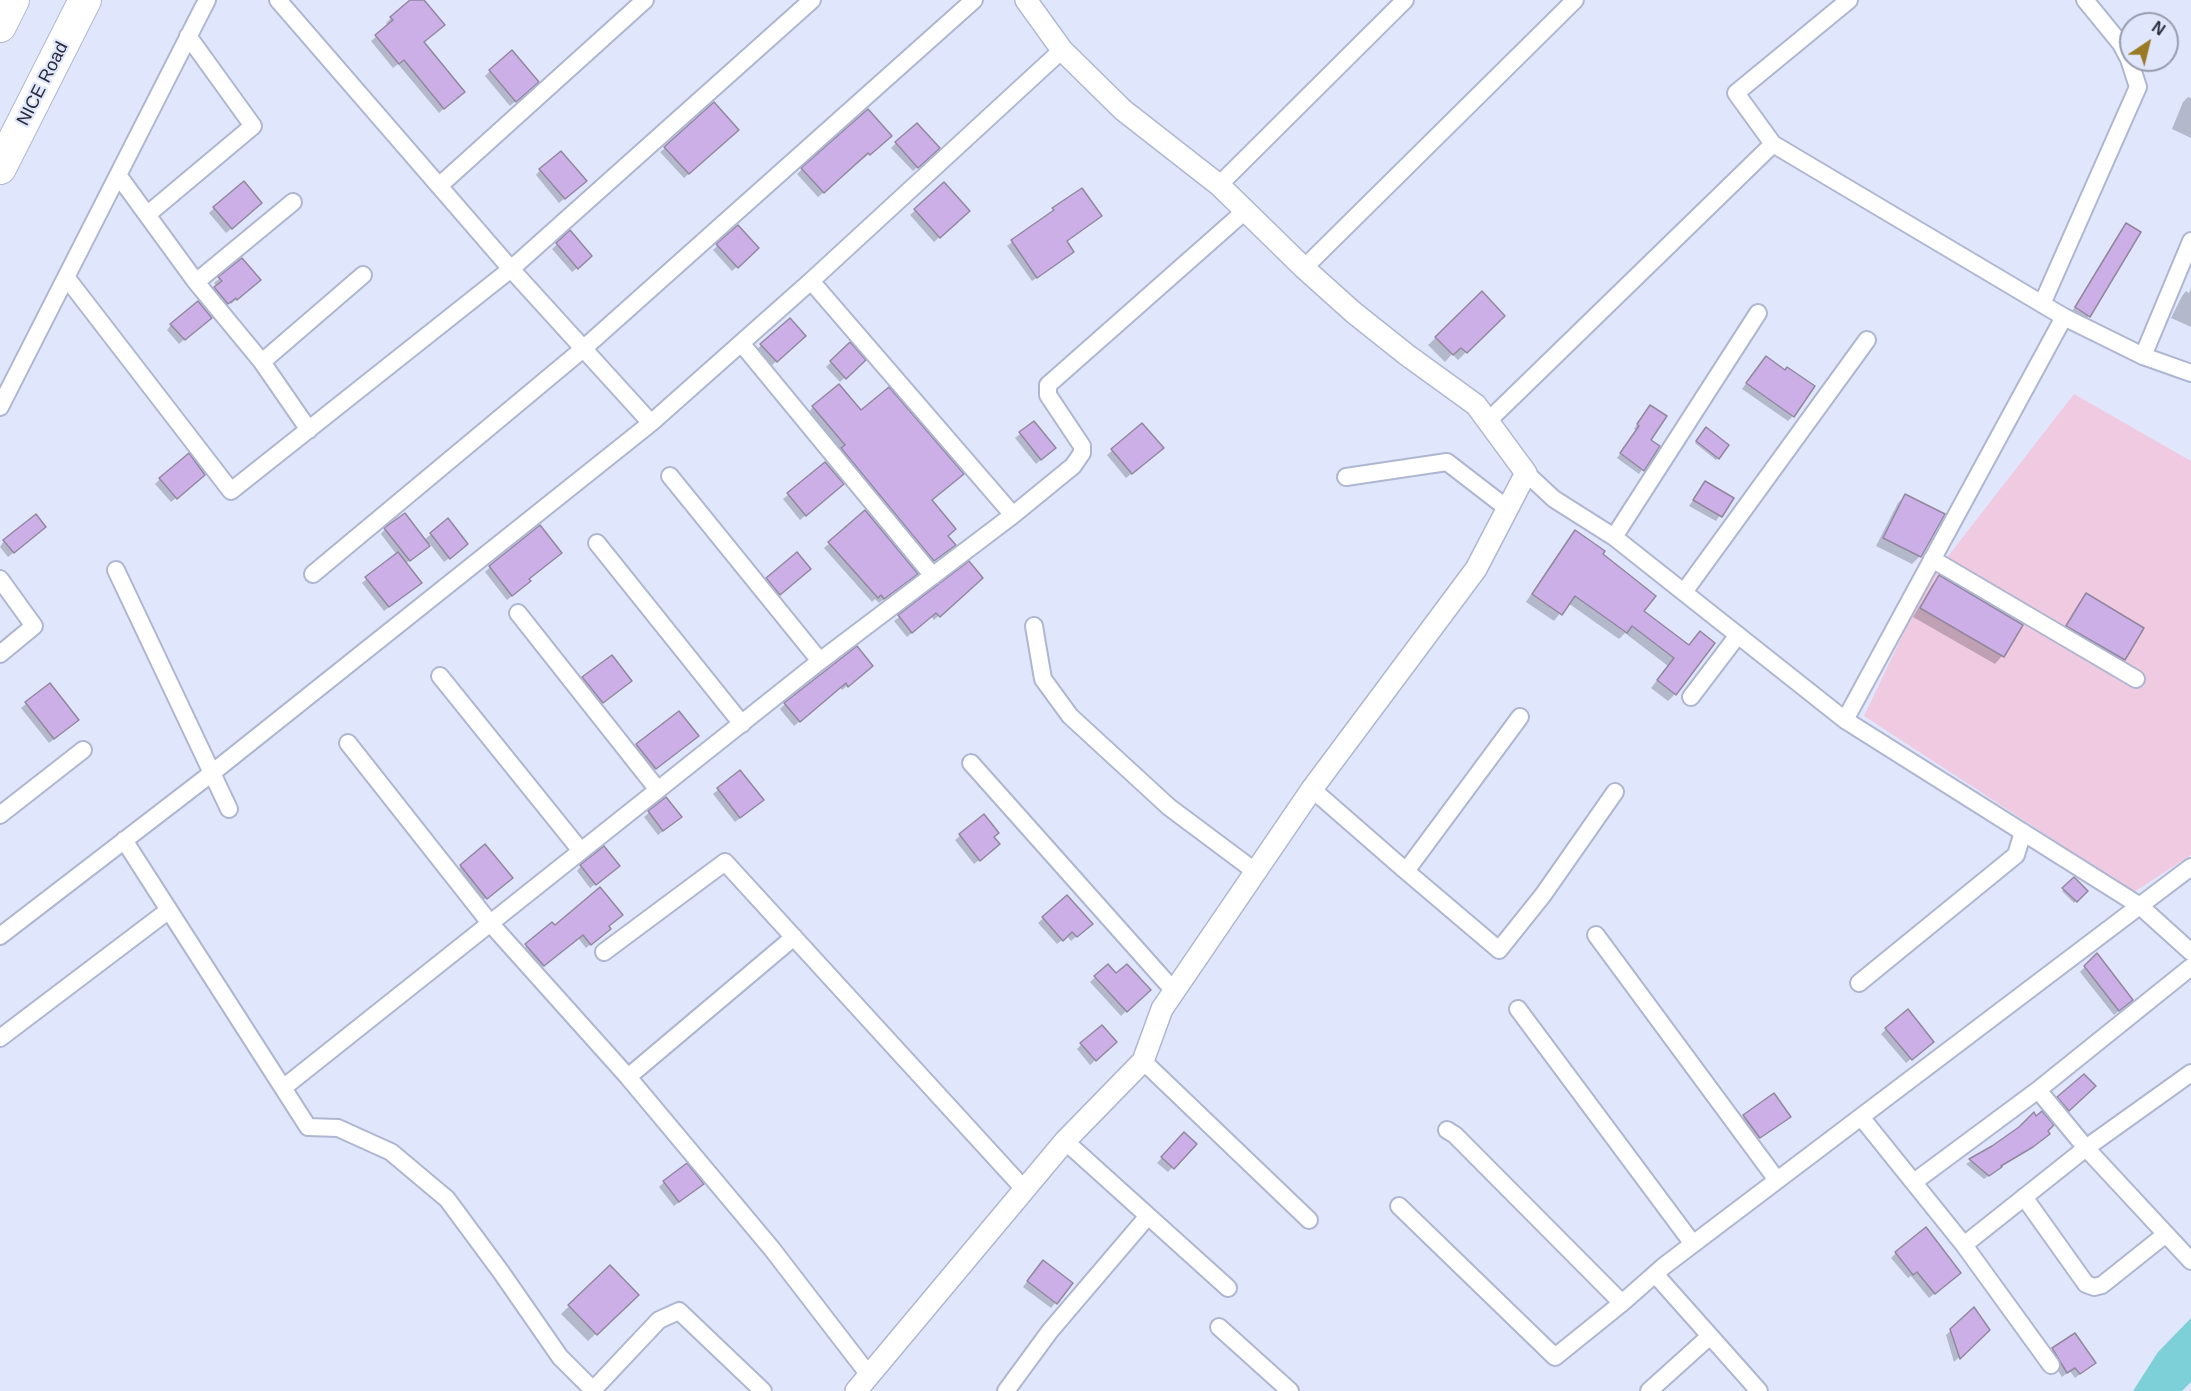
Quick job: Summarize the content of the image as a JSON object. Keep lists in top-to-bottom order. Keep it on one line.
{"streets":{"highway":["NICE Road"]},"north":"top right"}
